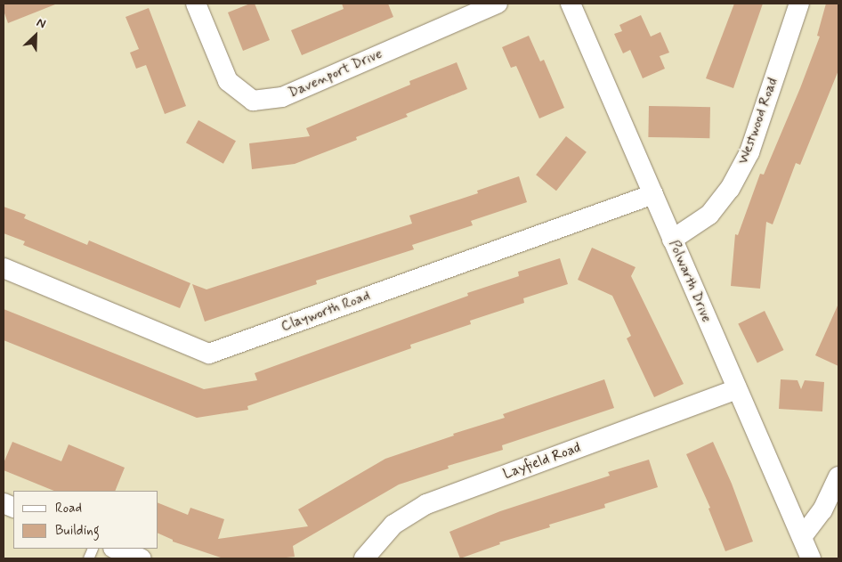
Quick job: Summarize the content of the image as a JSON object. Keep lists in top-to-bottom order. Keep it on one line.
{"streets":{"street":["Davenport Drive","Westwood Road","Polwarth Drive","Clayworth Road","Layfield Road"]},"crossings":[["Westwood Road","Polwarth Drive"],["Polwarth Drive","Clayworth Road"],["Polwarth Drive","Layfield Road"]],"legend":["Road","Building"],"north":"top right"}
